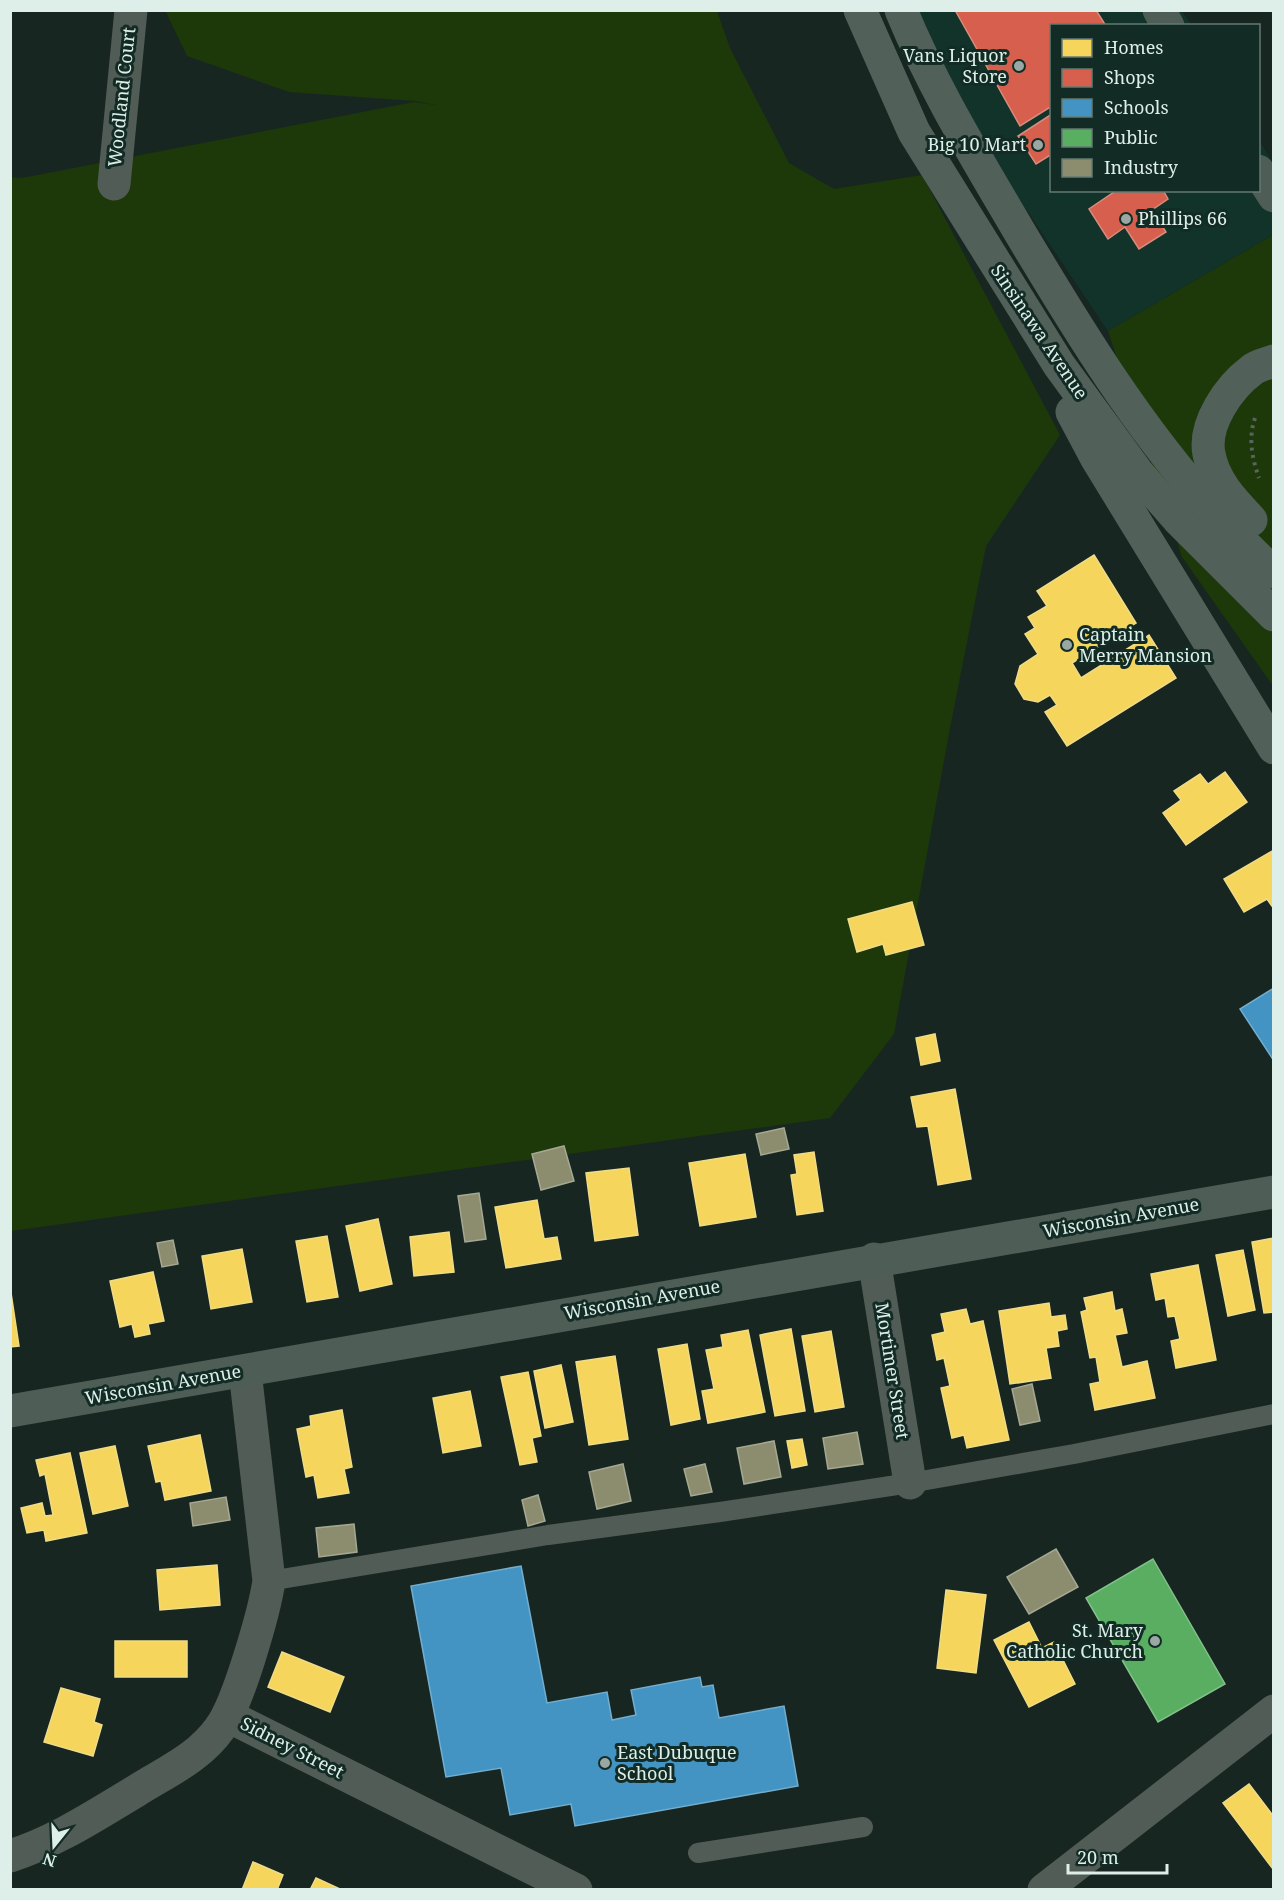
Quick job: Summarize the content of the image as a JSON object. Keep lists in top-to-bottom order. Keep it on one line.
{"streets":{"highway":["Sinsinawa Avenue"],"main road":["Wisconsin Avenue"],"street":["Woodland Court","Mortimer Street","Sidney Street"]},"crossings":[["Wisconsin Avenue","Mortimer Street"],["Wisconsin Avenue","Sidney Street"]],"places":["Vans Liquor Store","Big 10 Mart","Phillips 66","Captain Merry Mansion","St. Mary Catholic Church","East Dubuque School"],"legend":["Homes","Shops","Schools","Public","Industry"],"scale_bar":"20 m","north":"bottom"}
